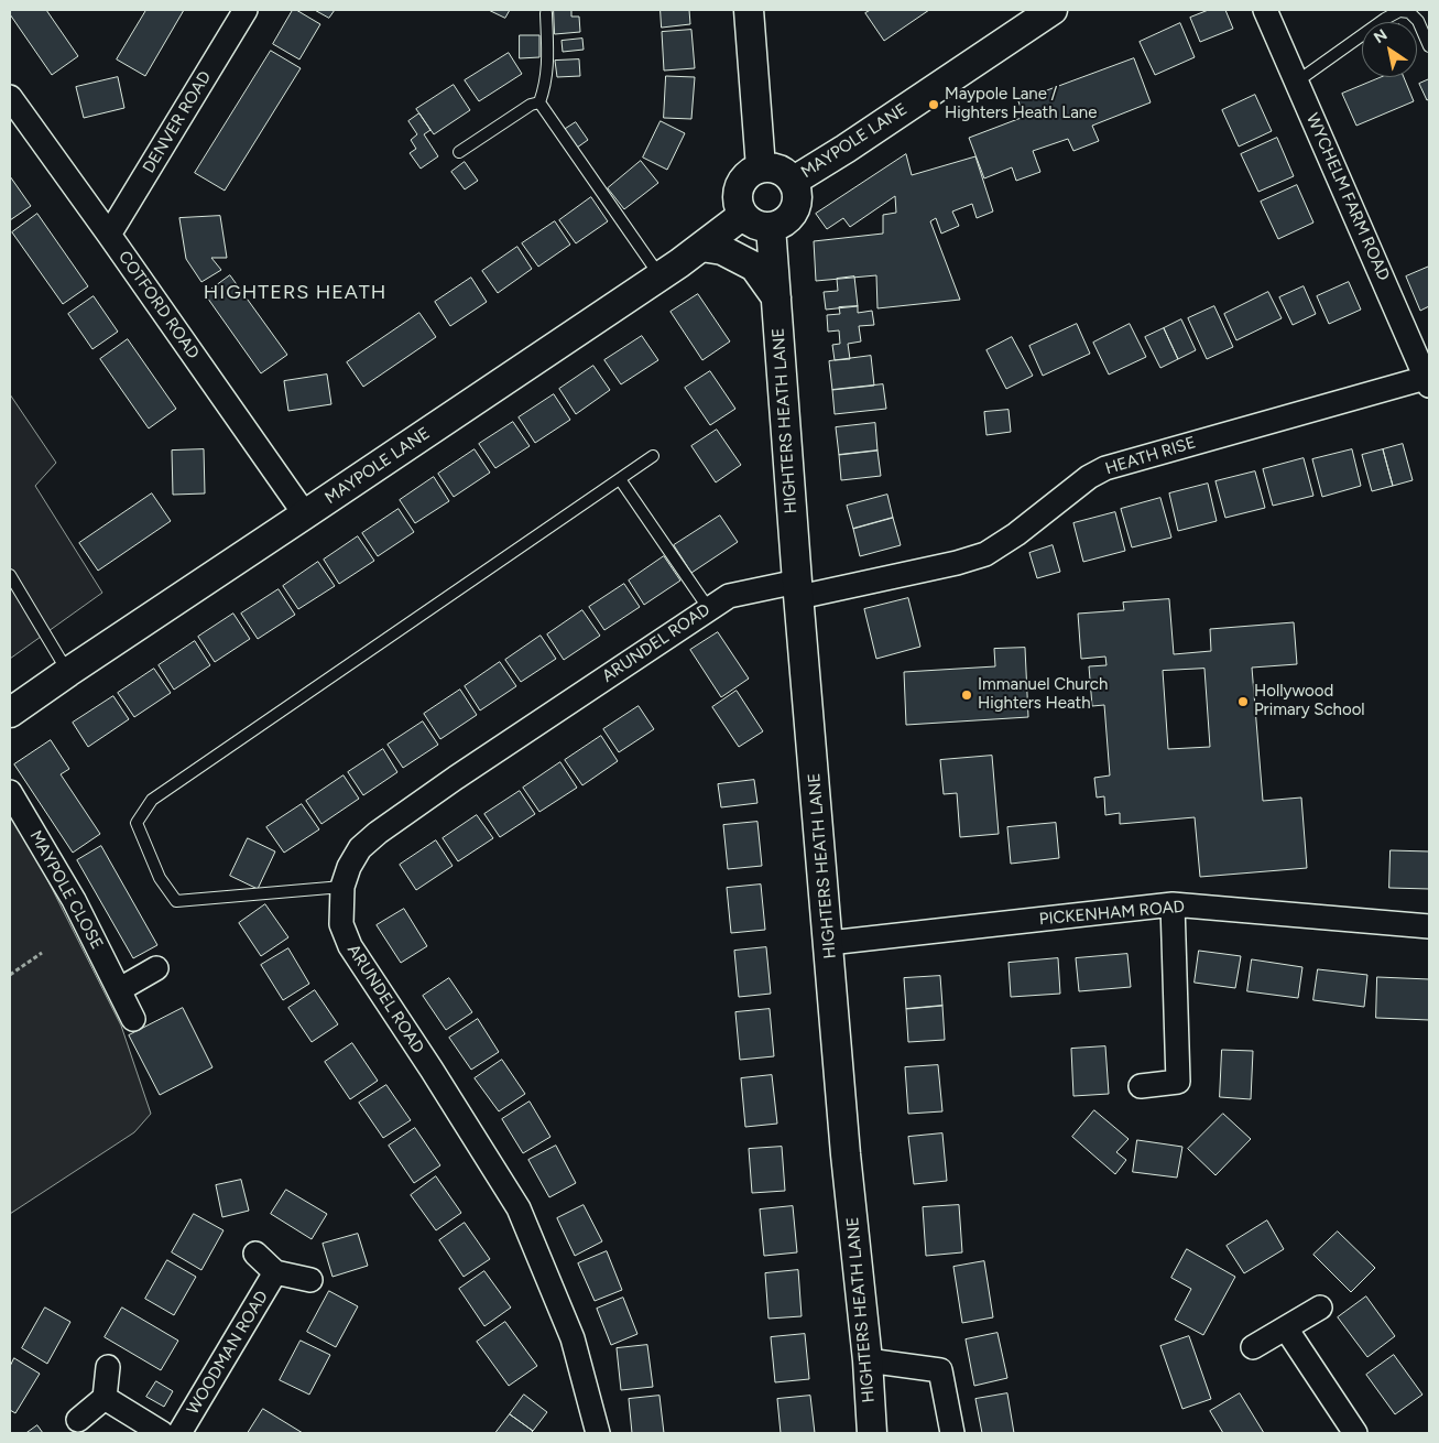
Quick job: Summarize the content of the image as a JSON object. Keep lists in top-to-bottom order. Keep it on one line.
{"streets":{"street":["DENVER ROAD","MAYPOLE LANE","WYCHELM FARM ROAD","COTFORD ROAD","HIGHTERS HEATH LANE","HEATH RISE","ARUNDEL ROAD","MAYPOLE CLOSE","PICKENHAM ROAD","WOODMAN ROAD"]},"crossings":[["DENVER ROAD","COTFORD ROAD"],["MAYPOLE LANE","COTFORD ROAD"],["MAYPOLE LANE","HIGHTERS HEATH LANE"],["WYCHELM FARM ROAD","HEATH RISE"],["HIGHTERS HEATH LANE","HEATH RISE"],["HIGHTERS HEATH LANE","ARUNDEL ROAD"],["HIGHTERS HEATH LANE","PICKENHAM ROAD"],["HEATH RISE","ARUNDEL ROAD"]],"districts":["HIGHTERS HEATH"],"places":["Maypole Lane / Highters Heath Lane","Immanuel Church Highters Heath","Hollywood Primary School"],"north":"top left"}
